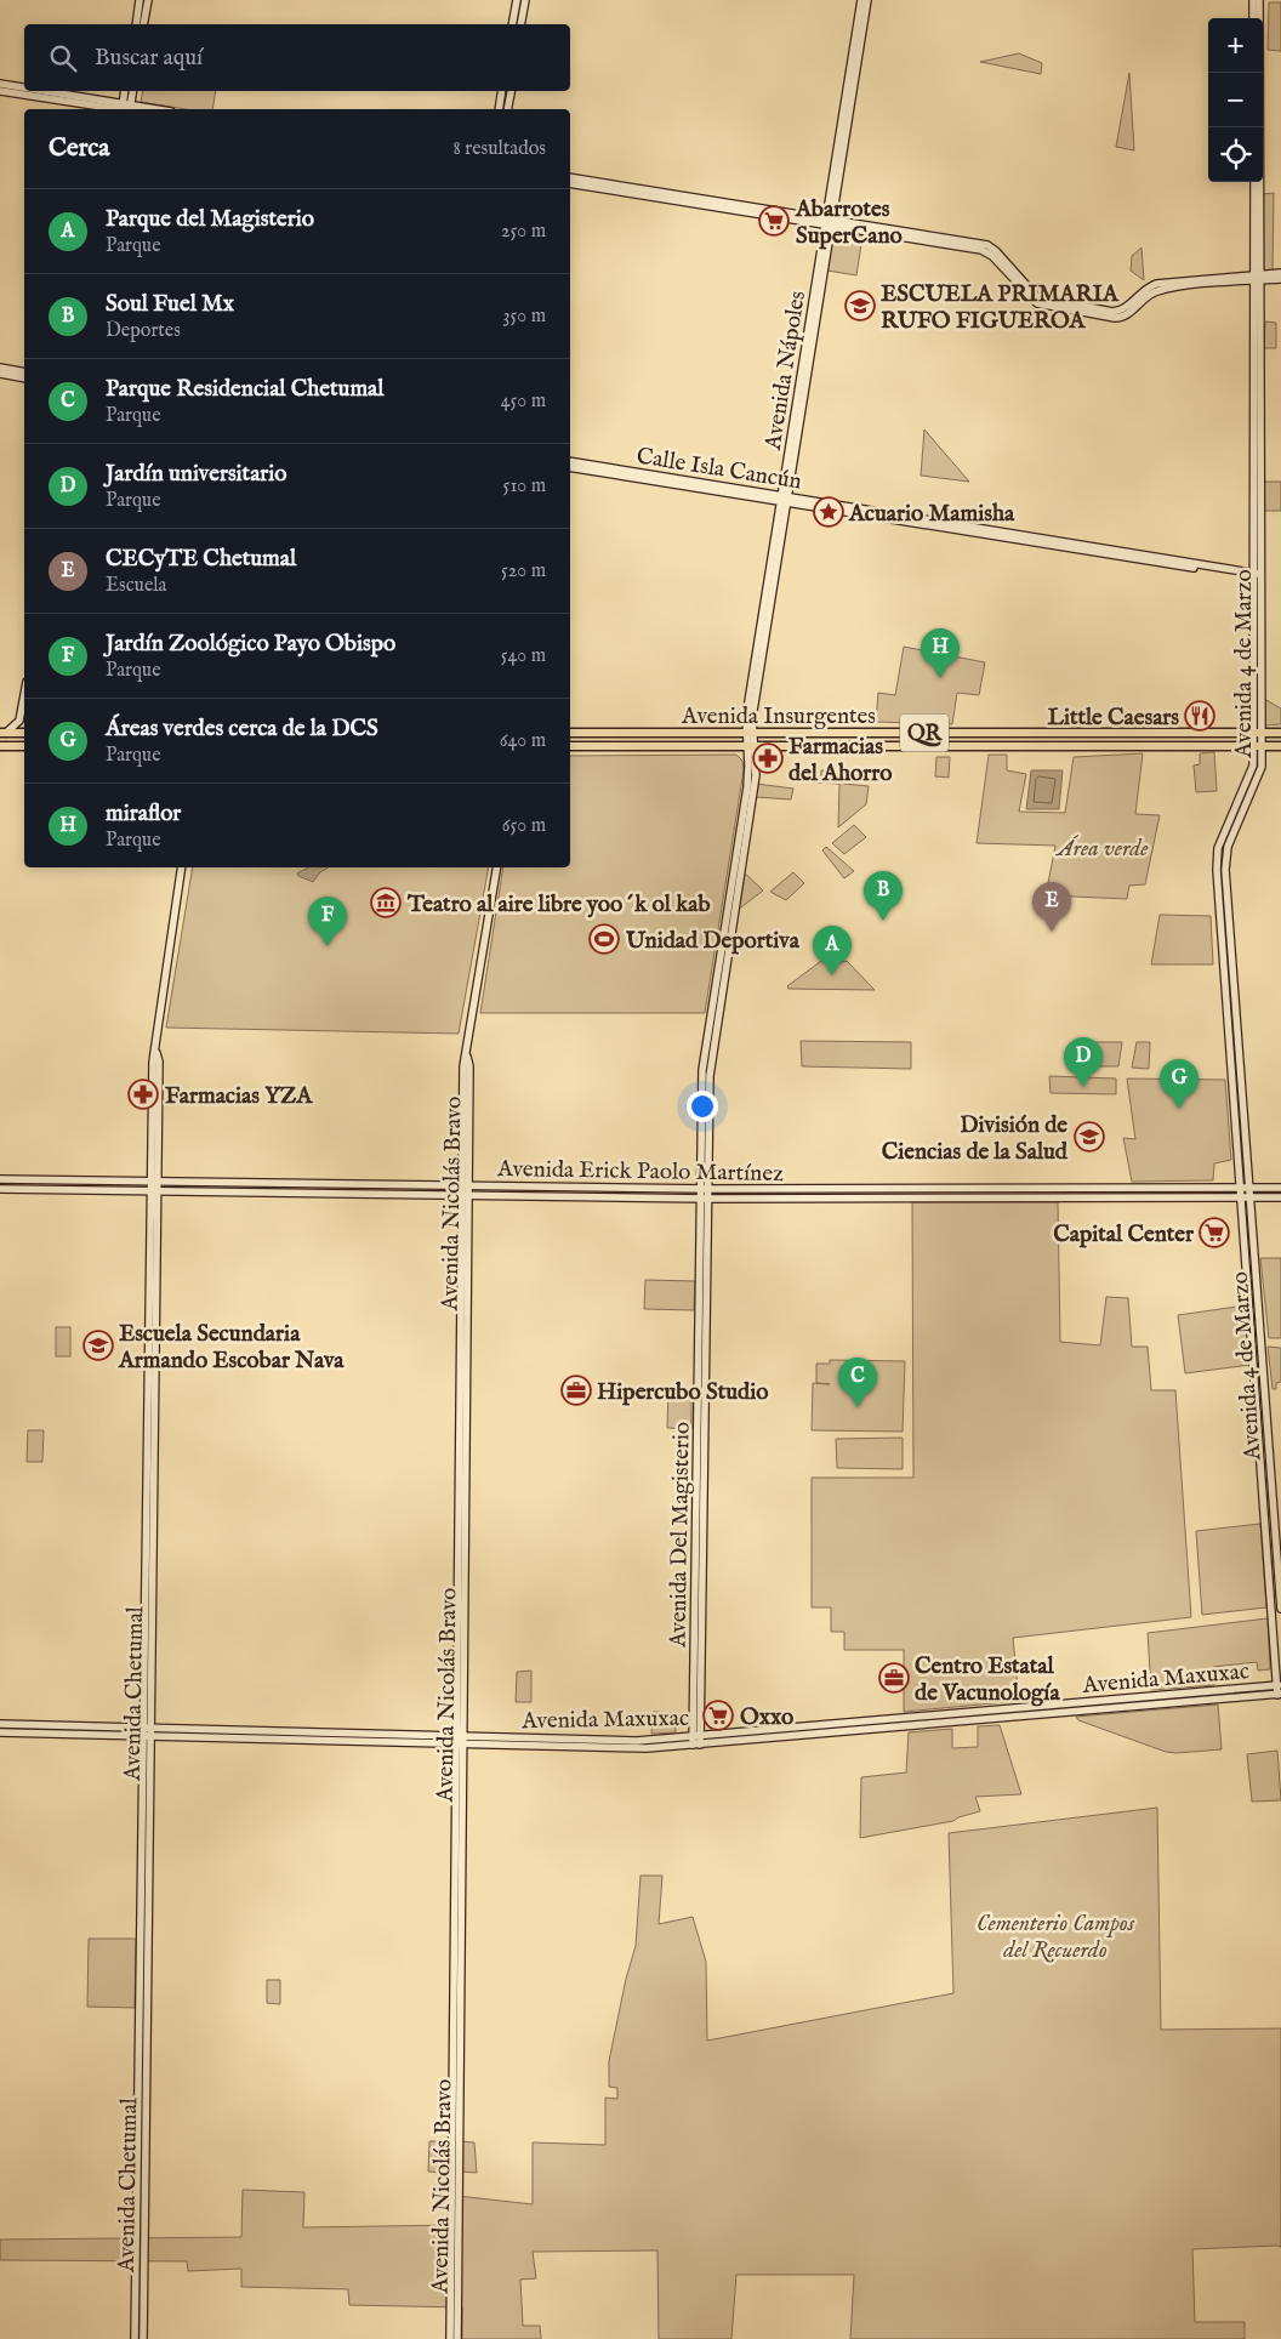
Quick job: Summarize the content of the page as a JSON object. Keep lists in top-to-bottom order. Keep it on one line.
{"streets":{"main road":["Avenida Nápoles","Calle Isla Cancún","Avenida 4 de Marzo","Avenida Insurgentes","QR","Avenida Erick Paolo Martínez","Avenida Nicolás Bravo","Avenida Del Magisterio","Avenida Maxuxac","Avenida Chetumal"]},"crossings":[["Avenida Nápoles","Calle Isla Cancún"],["Avenida Nápoles","Avenida Insurgentes"],["Avenida Nápoles","Avenida Del Magisterio"],["Calle Isla Cancún","Avenida 4 de Marzo"],["Avenida 4 de Marzo","Avenida Insurgentes"],["Avenida 4 de Marzo","Avenida Erick Paolo Martínez"],["Avenida 4 de Marzo","Avenida Maxuxac"],["Avenida Insurgentes","Avenida Del Magisterio"],["Avenida Erick Paolo Martínez","Avenida Nicolás Bravo"],["Avenida Erick Paolo Martínez","Avenida Del Magisterio"],["Avenida Erick Paolo Martínez","Avenida Chetumal"],["Avenida Nicolás Bravo","Avenida Maxuxac"],["Avenida Del Magisterio","Avenida Maxuxac"],["Avenida Maxuxac","Avenida Chetumal"]],"parks":["Área verde","Cementerio Campos del Recuerdo"],"places":{"supermarket":["Abarrotes SuperCano","Capital Center","Oxxo"],"school or university":["ESCUELA PRIMARIA RUFO FIGUEROA","División de Ciencias de la Salud","Escuela Secundaria Armando Escobar Nava"],"place":["Acuario Mamisha"],"restaurant":["Little Caesars"],"pharmacy":["Farmacias del Ahorro","Farmacias YZA"],"museum":["Teatro al aire libre yoo´k ol kab"],"sports":["Unidad Deportiva"],"office":["Hipercubo Studio","Centro Estatal de Vacunología"]},"page":{"map_buttons":["+","−"],"search":"Buscar aquí","heading":["Cerca","8 resultados"],"list":[{"mark":"A","name":"Parque del Magisterio","note":"Parque","value":"250 m"},{"mark":"B","name":"Soul Fuel Mx","note":"Deportes","value":"350 m"},{"mark":"C","name":"Parque Residencial Chetumal","note":"Parque","value":"450 m"},{"mark":"D","name":"Jardín universitario","note":"Parque","value":"510 m"},{"mark":"E","name":"CECyTE Chetumal","note":"Escuela","value":"520 m"},{"mark":"F","name":"Jardín Zoológico Payo Obispo","note":"Parque","value":"540 m"},{"mark":"G","name":"Áreas verdes cerca de la DCS","note":"Parque","value":"640 m"},{"mark":"H","name":"miraflor","note":"Parque","value":"650 m"}],"pins":["H","B","E","F","A","D","G","C"]}}
